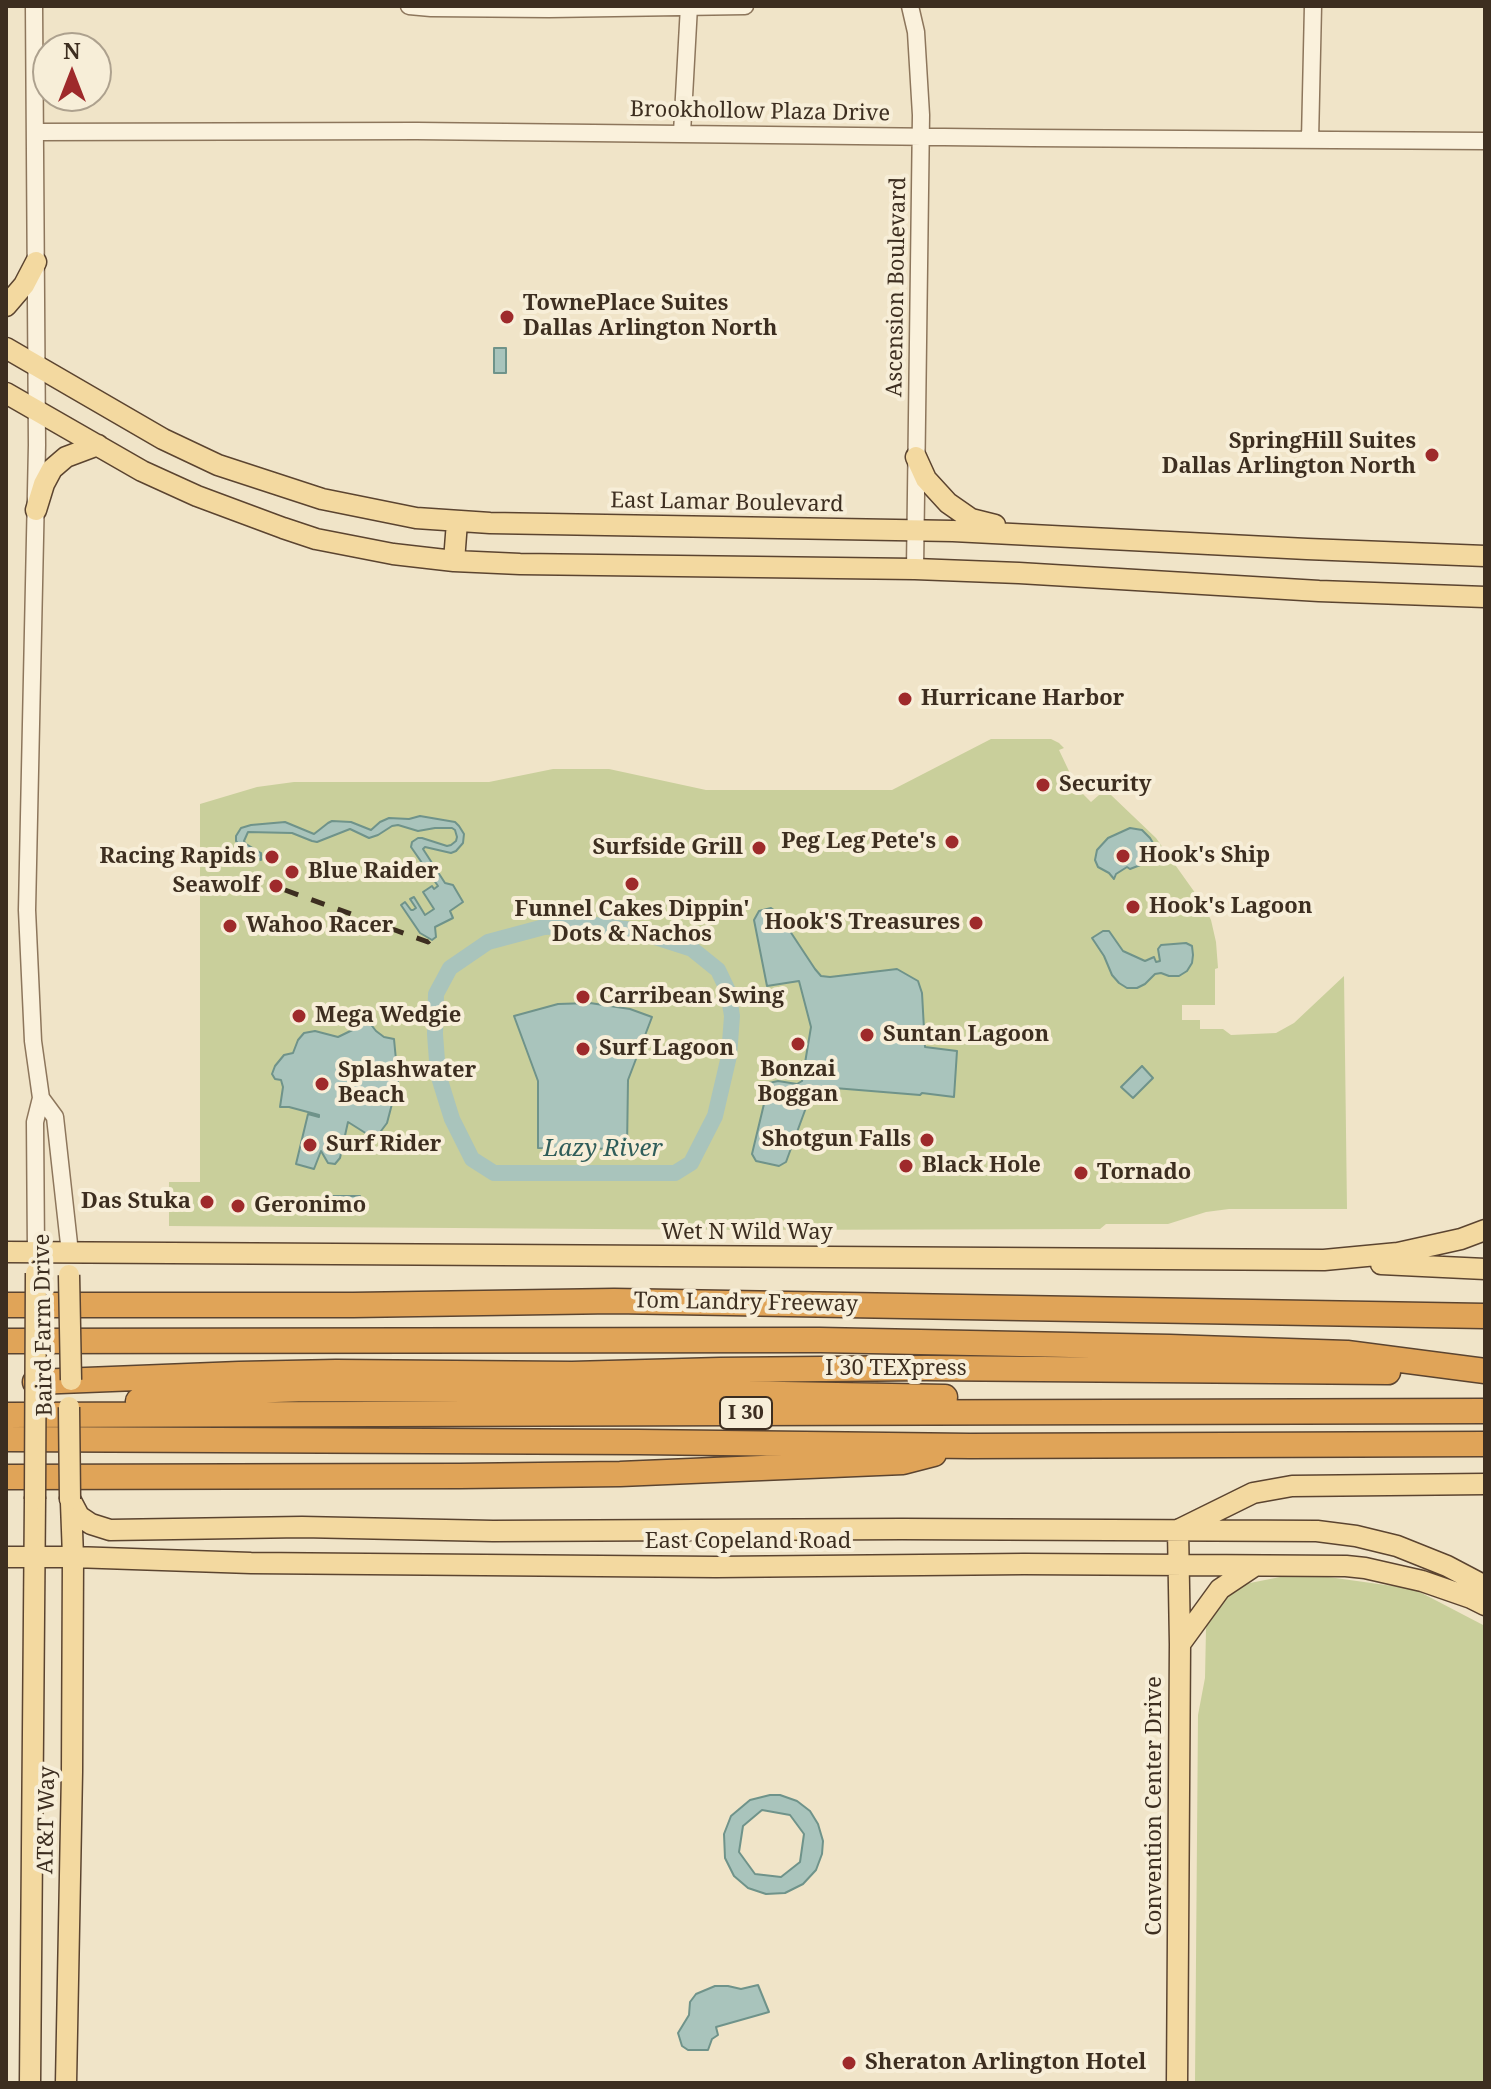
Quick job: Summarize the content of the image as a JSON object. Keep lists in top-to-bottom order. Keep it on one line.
{"streets":{"highway":["Tom Landry Freeway","I 30 TEXpress","I 30"],"main road":["East Lamar Boulevard","Wet N Wild Way","Baird Farm Drive","East Copeland Road","Convention Center Drive","AT&T Way"],"street":["Brookhollow Plaza Drive","Ascension Boulevard"]},"crossings":[["Brookhollow Plaza Drive","Ascension Boulevard"],["Brookhollow Plaza Drive","Baird Farm Drive"],["Ascension Boulevard","East Lamar Boulevard"],["East Lamar Boulevard","Baird Farm Drive"],["Wet N Wild Way","Baird Farm Drive"],["Baird Farm Drive","East Copeland Road"],["Baird Farm Drive","AT&T Way"],["East Copeland Road","Convention Center Drive"],["East Copeland Road","AT&T Way"]],"water":["Lazy River"],"places":["TownePlace Suites Dallas Arlington North","SpringHill Suites Dallas Arlington North","Hurricane Harbor","Security","Peg Leg Pete's","Surfside Grill","Hook's Ship","Racing Rapids","Blue Raider","Funnel Cakes Dippin' Dots & Nachos","Seawolf","Hook's Lagoon","Hook'S Treasures","Wahoo Racer","Carribean Swing","Mega Wedgie","Suntan Lagoon","Bonzai Boggan","Surf Lagoon","Splashwater Beach","Shotgun Falls","Surf Rider","Black Hole","Tornado","Das Stuka","Geronimo","Sheraton Arlington Hotel"],"north":"top"}
